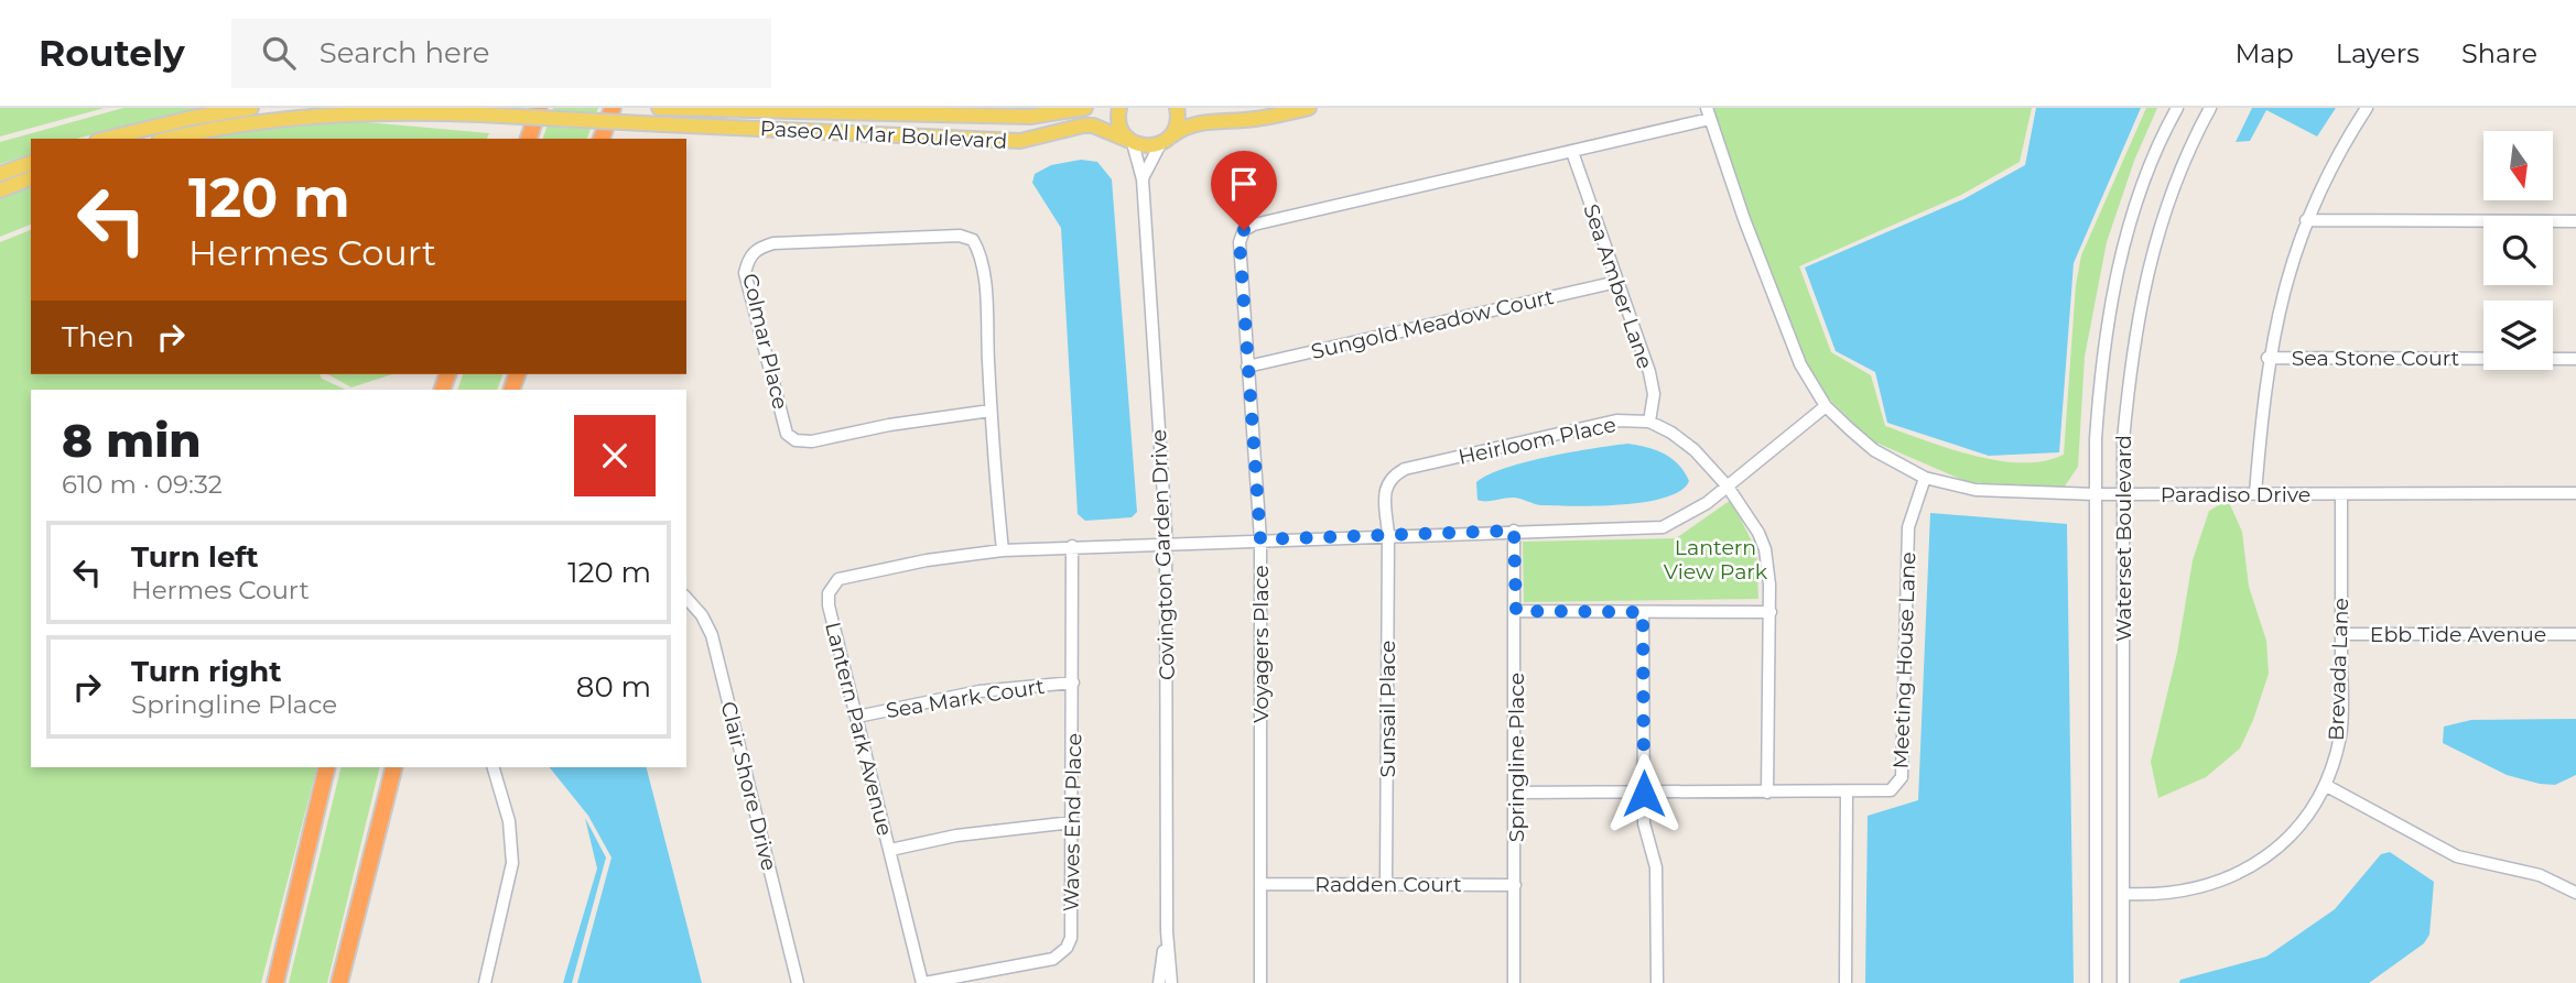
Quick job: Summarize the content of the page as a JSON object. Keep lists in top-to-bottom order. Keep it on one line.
{"streets":{"main road":["Paseo Al Mar Boulevard"],"street":["Sea Amber Lane","Sungold Meadow Court","Colmar Place","Sea Stone Court","Heirloom Place","Paradiso Drive","Waterset Boulevard","Covington Garden Drive","Ebb Tide Avenue","Voyagers Place","Meeting House Lane","Brevada Lane","Sea Mark Court","Sunsail Place","Lantern Park Avenue","Springline Place","Clair Shore Drive","Waves End Place","Radden Court"]},"crossings":[["Paseo Al Mar Boulevard","Covington Garden Drive"],["Sea Amber Lane","Sungold Meadow Court"],["Sea Amber Lane","Heirloom Place"],["Sea Amber Lane","Voyagers Place"],["Sungold Meadow Court","Voyagers Place"],["Colmar Place","Lantern Park Avenue"],["Heirloom Place","Sunsail Place"],["Heirloom Place","Lantern Park Avenue"],["Paradiso Drive","Waterset Boulevard"],["Paradiso Drive","Voyagers Place"],["Paradiso Drive","Meeting House Lane"],["Paradiso Drive","Brevada Lane"],["Paradiso Drive","Lantern Park Avenue"],["Waterset Boulevard","Brevada Lane"],["Covington Garden Drive","Lantern Park Avenue"],["Ebb Tide Avenue","Brevada Lane"],["Voyagers Place","Lantern Park Avenue"],["Voyagers Place","Radden Court"],["Meeting House Lane","Springline Place"],["Sea Mark Court","Lantern Park Avenue"],["Sea Mark Court","Waves End Place"],["Sunsail Place","Lantern Park Avenue"],["Sunsail Place","Radden Court"],["Lantern Park Avenue","Springline Place"],["Lantern Park Avenue","Waves End Place"],["Springline Place","Radden Court"]],"parks":["Lantern View Park"],"north":"bottom","page":{"header":"Routely","search":"Search here","nav":["Map","Layers","Share"],"turn":["120 m","Hermes Court"],"then":"Then","heading":["8 min","610 m · 09:32"],"list":[{"name":"Turn left","note":"Hermes Court","value":"120 m"},{"name":"Turn right","note":"Springline Place","value":"80 m"}]}}
